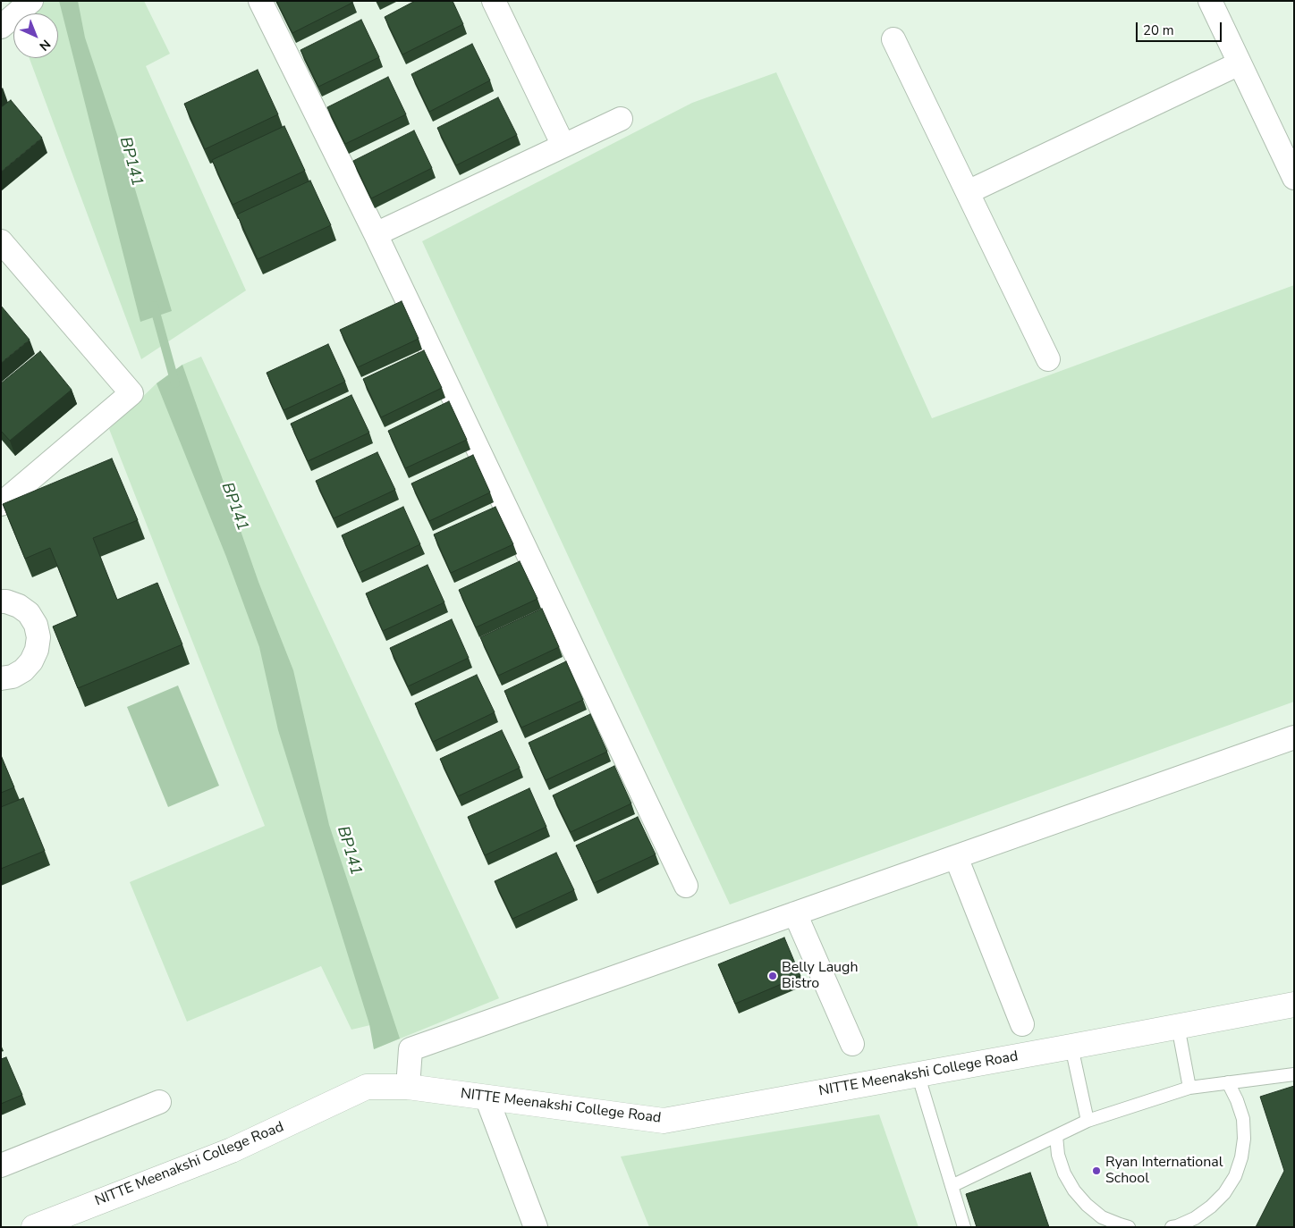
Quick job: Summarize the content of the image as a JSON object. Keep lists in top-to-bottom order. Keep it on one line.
{"streets":{"street":["NITTE Meenakshi College Road"]},"water":["BP141"],"places":["Belly Laugh Bistro","Ryan International School"],"scale_bar":"20 m","north":"bottom right"}
